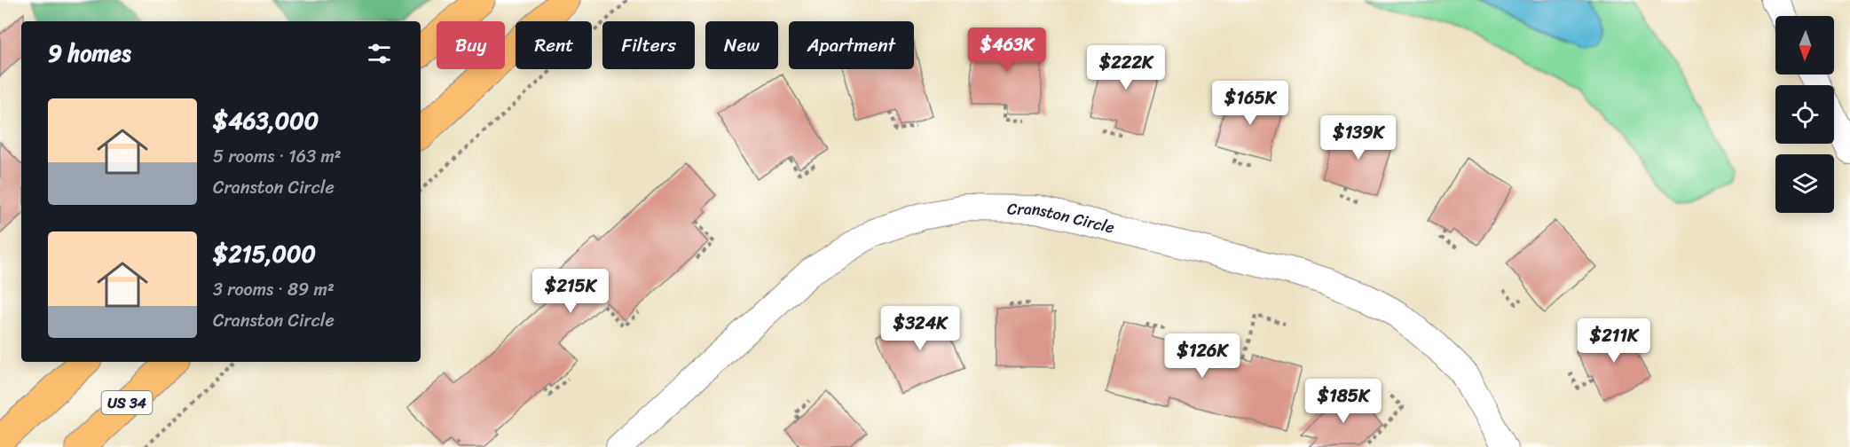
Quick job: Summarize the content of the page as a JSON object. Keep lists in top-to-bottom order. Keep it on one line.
{"streets":{"main road":["US 34"],"street":["Cranston Circle"]},"north":"bottom","page":{"chip":["Buy","Rent","Filters","New","Apartment"],"heading":"9 homes","price":["$463K","$222K","$165K","$139K","$215K","$324K","$211K","$126K","$185K"],"list":[{"name":"$463,000","note":"5 rooms · 163 m² · Cranston Circle"},{"name":"$215,000","note":"3 rooms · 89 m² · Cranston Circle"}]}}
